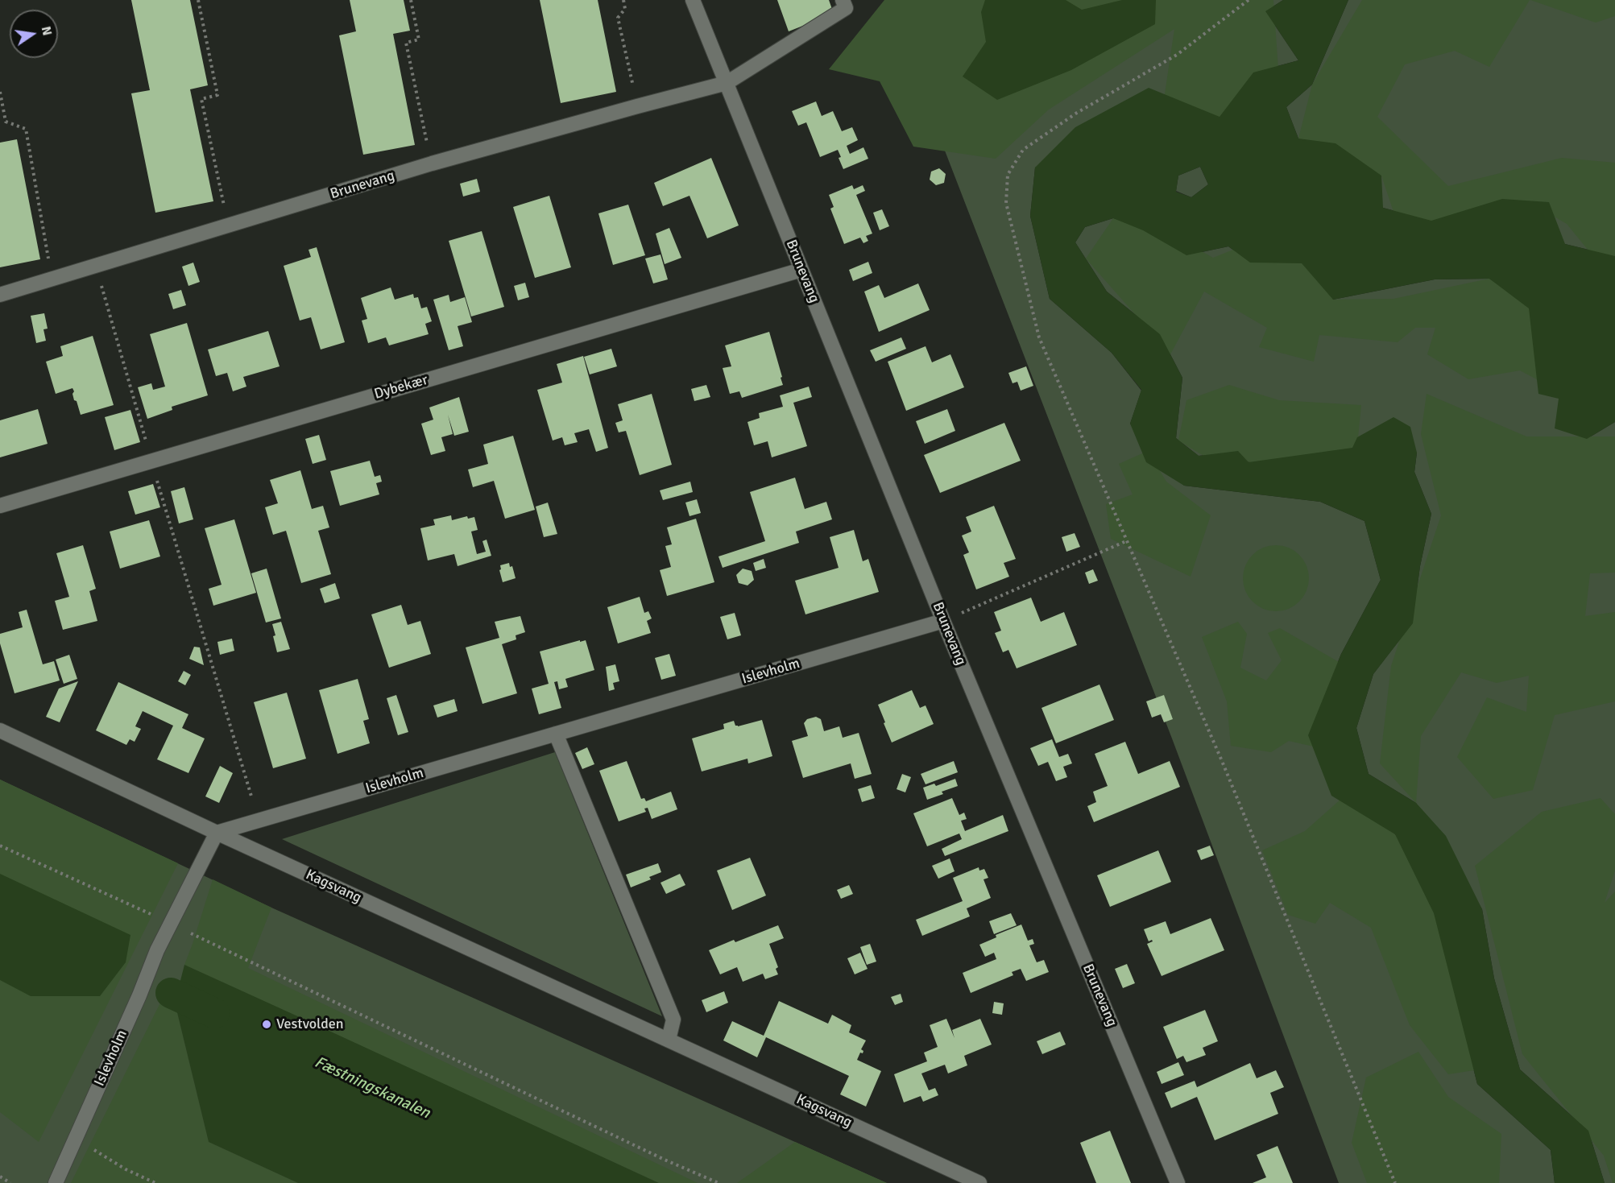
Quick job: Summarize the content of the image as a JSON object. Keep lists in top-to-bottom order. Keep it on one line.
{"streets":{"street":["Brunevang","Dybekær","Islevholm","Kagsvang"]},"crossings":[["Brunevang","Dybekær"],["Brunevang","Islevholm"],["Islevholm","Kagsvang"]],"water":["Fæstningskanalen"],"places":["Vestvolden"],"north":"right"}
